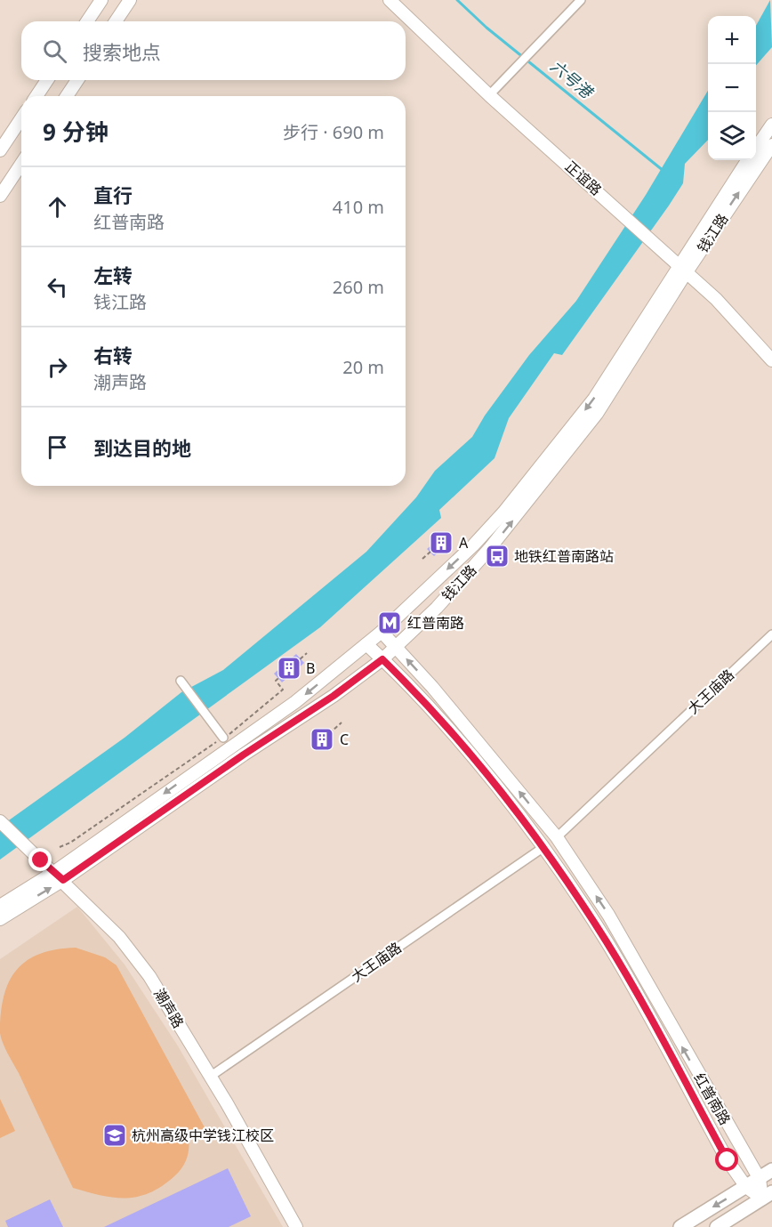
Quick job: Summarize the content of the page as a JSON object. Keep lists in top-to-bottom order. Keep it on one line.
{"streets":{"main road":["正谊路","钱江路","潮声路","红普南路"],"street":["大王庙路"]},"crossings":[["正谊路","钱江路"],["钱江路","潮声路"],["钱江路","红普南路"],["大王庙路","潮声路"],["大王庙路","红普南路"]],"water":["六号港"],"places":{"building":["A","B","C"],"bus stop":["地铁红普南路站"],"metro station":["红普南路"],"school or university":["杭州高级中学钱江校区"]},"page":{"map_buttons":["+","−"],"search":"搜索地点","heading":["9 分钟","步行 · 690 m"],"list":[["直行","红普南路","410 m"],["左转","钱江路","260 m"],["右转","潮声路","20 m"],"到达目的地"]}}
